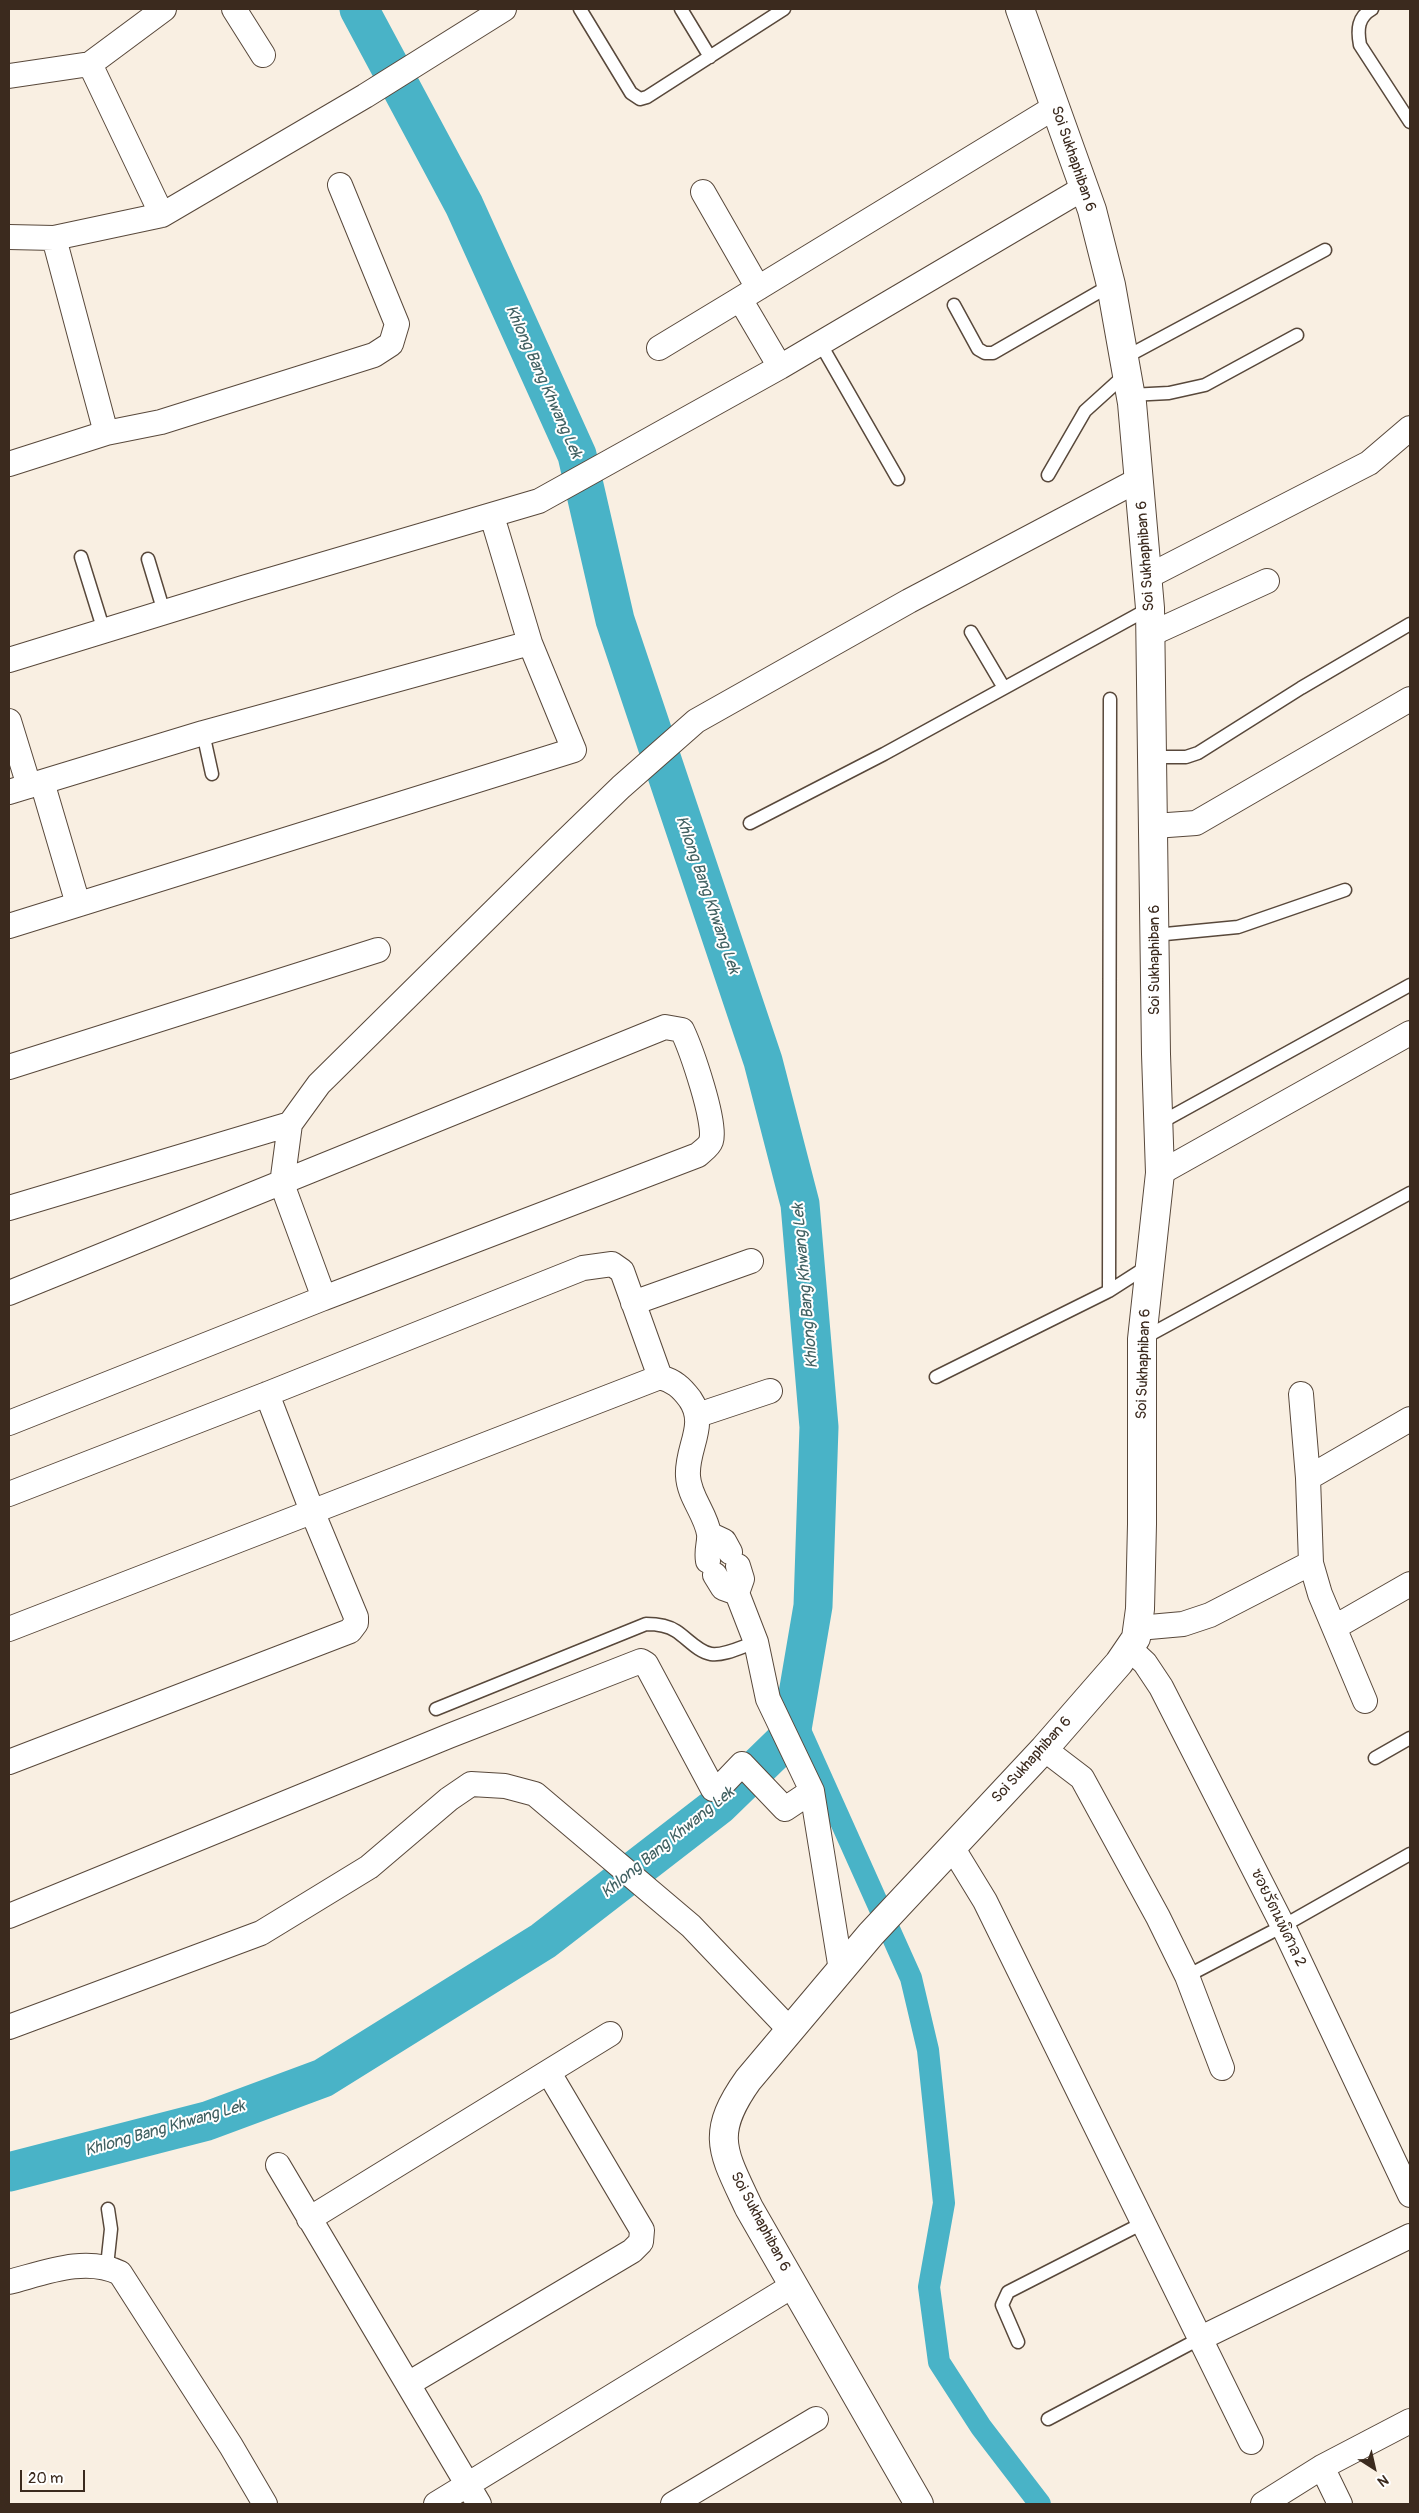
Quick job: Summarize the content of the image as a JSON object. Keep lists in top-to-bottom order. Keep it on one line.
{"streets":{"street":["Soi Sukhaphiban 6","ซอยรัตนพิศาล 2"]},"crossings":[["Soi Sukhaphiban 6","ซอยรัตนพิศาล 2"]],"water":["Khlong Bang Khwang Lek"],"scale_bar":"20 m","north":"bottom right"}
